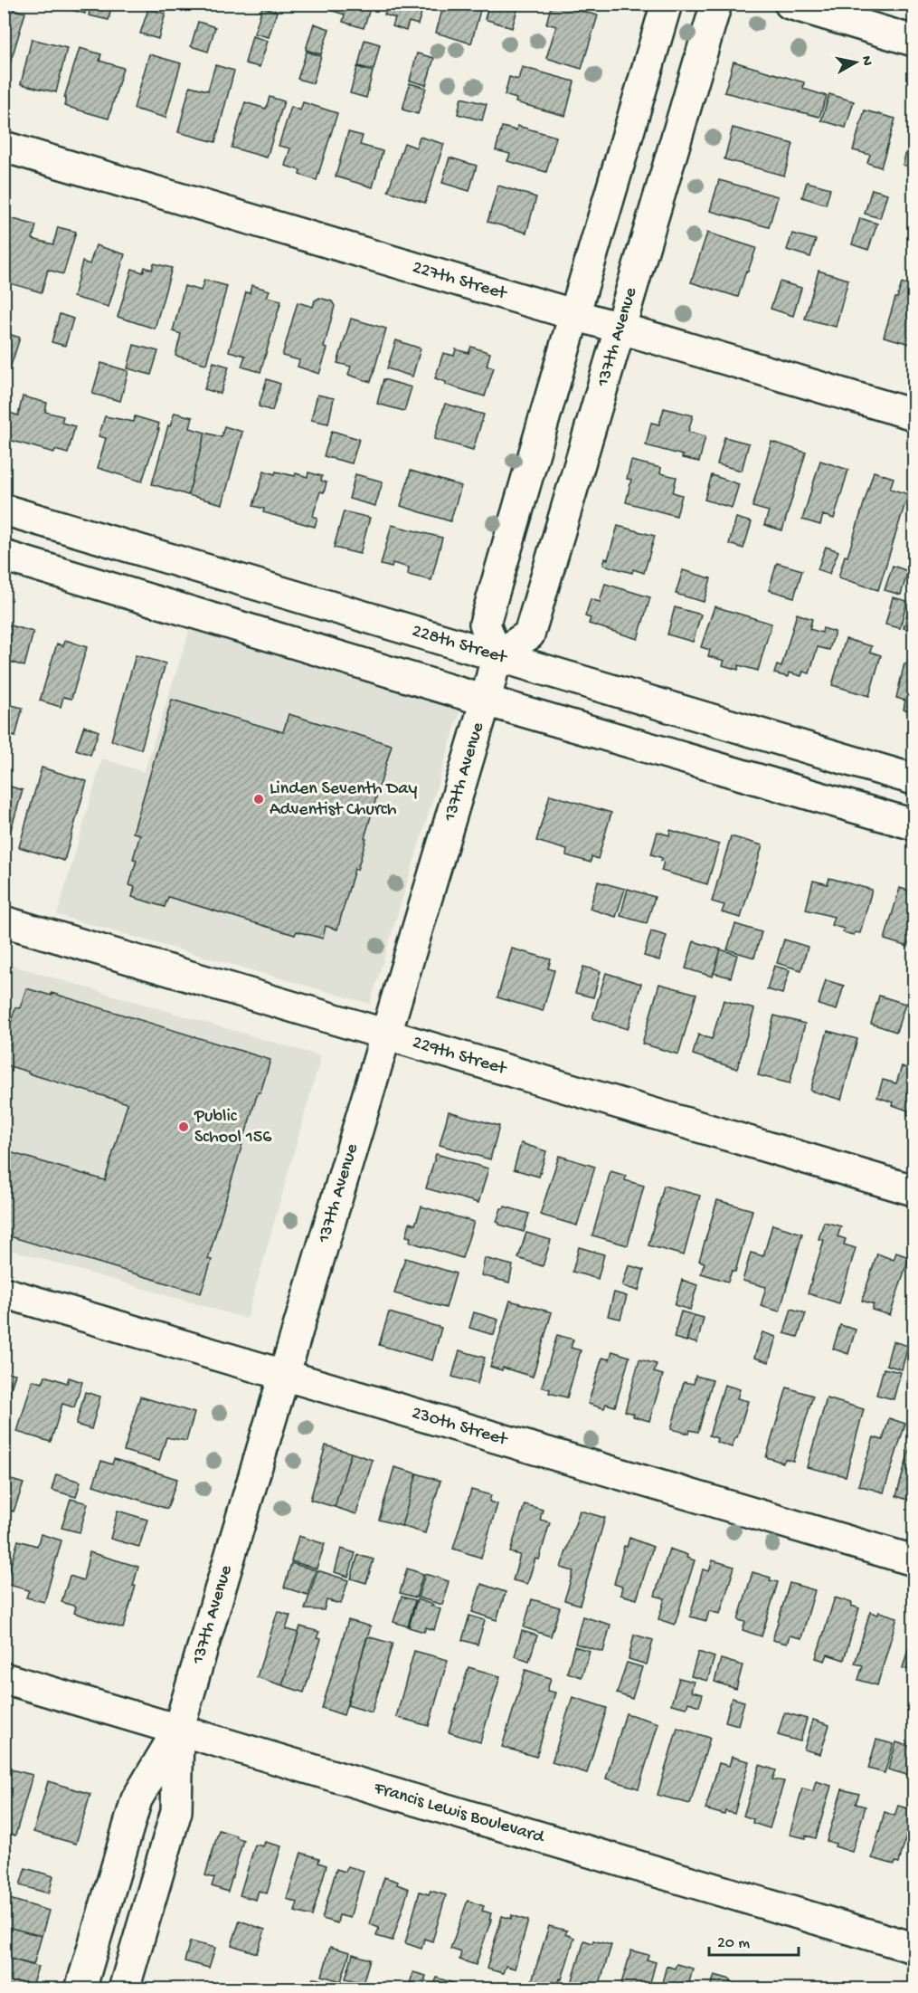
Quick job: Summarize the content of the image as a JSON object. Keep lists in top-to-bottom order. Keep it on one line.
{"streets":{"street":["227th Street","137th Avenue","228th Street","229th Street","230th Street","Francis Lewis Boulevard"]},"crossings":[["227th Street","137th Avenue"],["137th Avenue","228th Street"],["137th Avenue","229th Street"],["137th Avenue","230th Street"],["137th Avenue","Francis Lewis Boulevard"]],"places":["Linden Seventh Day Adventist Church","Public School 156"],"scale_bar":"20 m","north":"right"}
